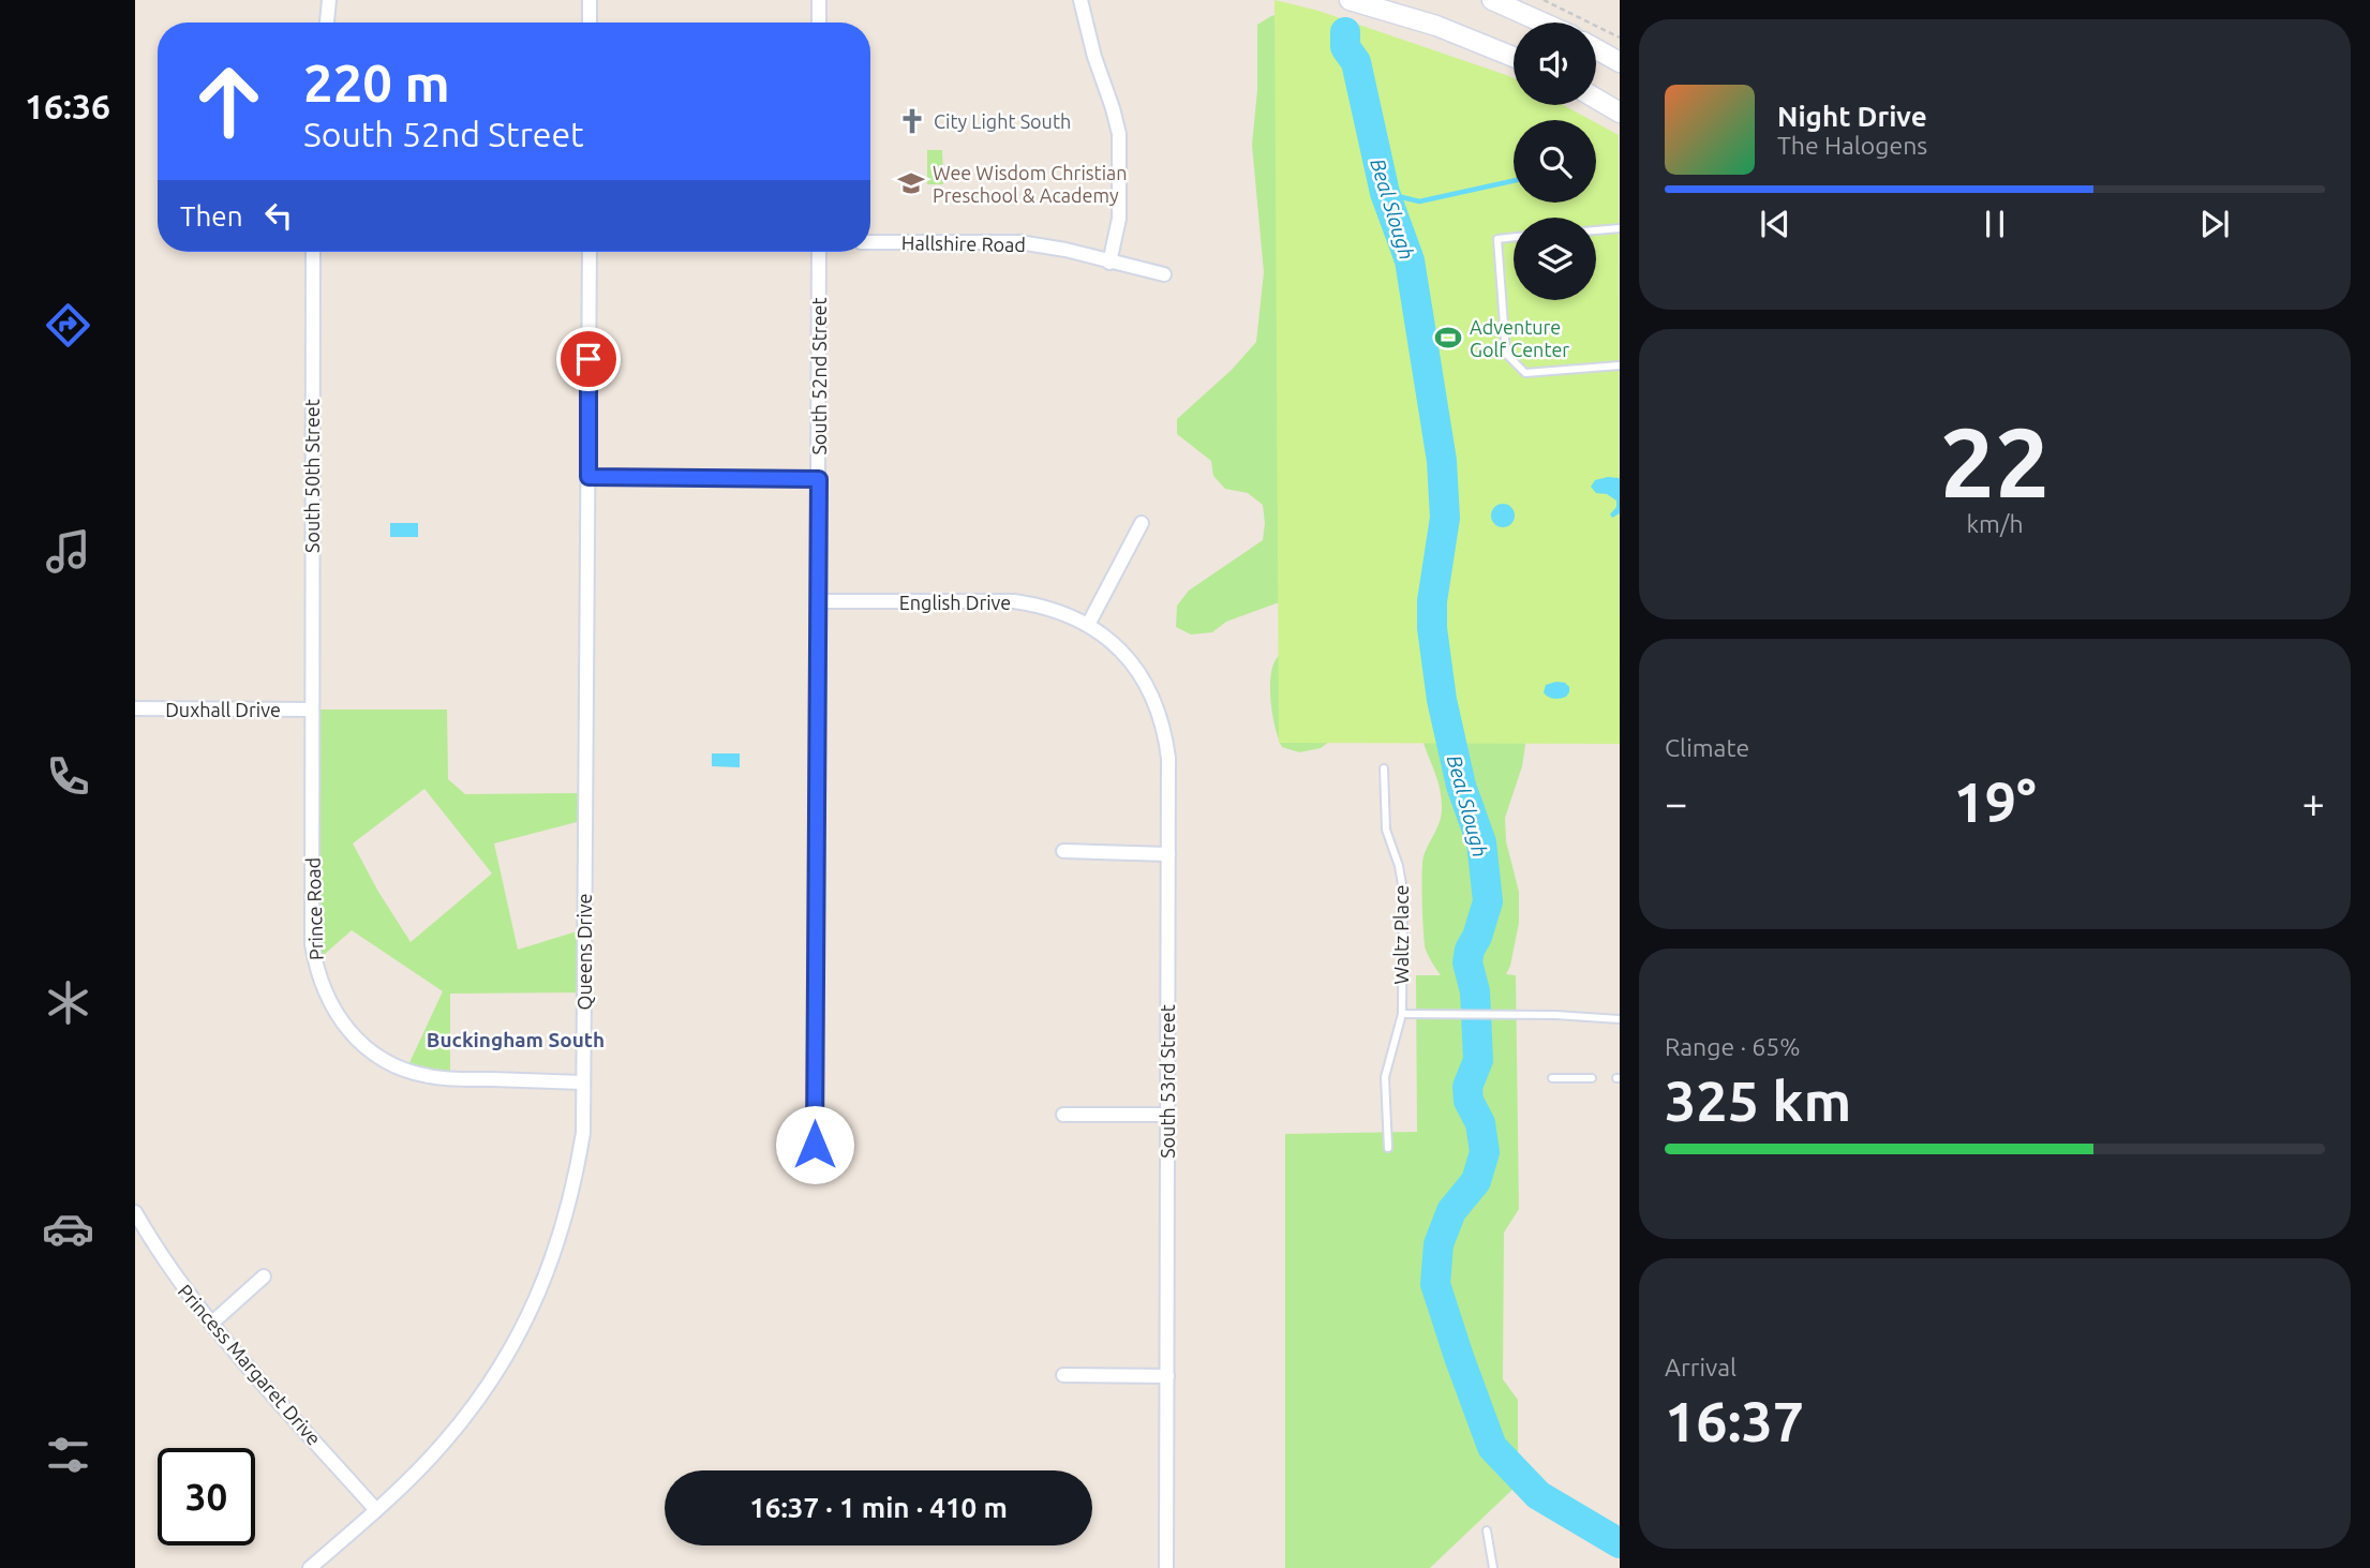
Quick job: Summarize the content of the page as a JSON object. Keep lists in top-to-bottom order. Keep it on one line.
{"streets":{"street":["Hallshire Road","South 52nd Street","South 50th Street","English Drive","Duxhall Drive","Prince Road","Queens Drive","South 53rd Street","Princess Margaret Drive"],"lane":["Waltz Place"]},"crossings":[["South 52nd Street","English Drive"],["South 50th Street","Duxhall Drive"],["South 50th Street","Prince Road"],["English Drive","South 53rd Street"],["Duxhall Drive","Prince Road"],["Prince Road","Queens Drive"],["Queens Drive","Princess Margaret Drive"]],"districts":["Buckingham South"],"water":["Beal Slough"],"places":{"church":["City Light South"],"school or university":["Wee Wisdom Christian Preschool & Academy"],"sports":["Adventure Golf Center"]},"page":{"tabs":"16:36","turn":["220 m","South 52nd Street"],"song":["Night Drive","The Halogens"],"then":"Then","tile":[["22","km/h"],"Climate",["Range · 65%","325 km"],["Arrival","16:37"]],"heat":["−","19°","+"],"limit":"30","trip":"16:37 · 1 min · 410 m"}}
